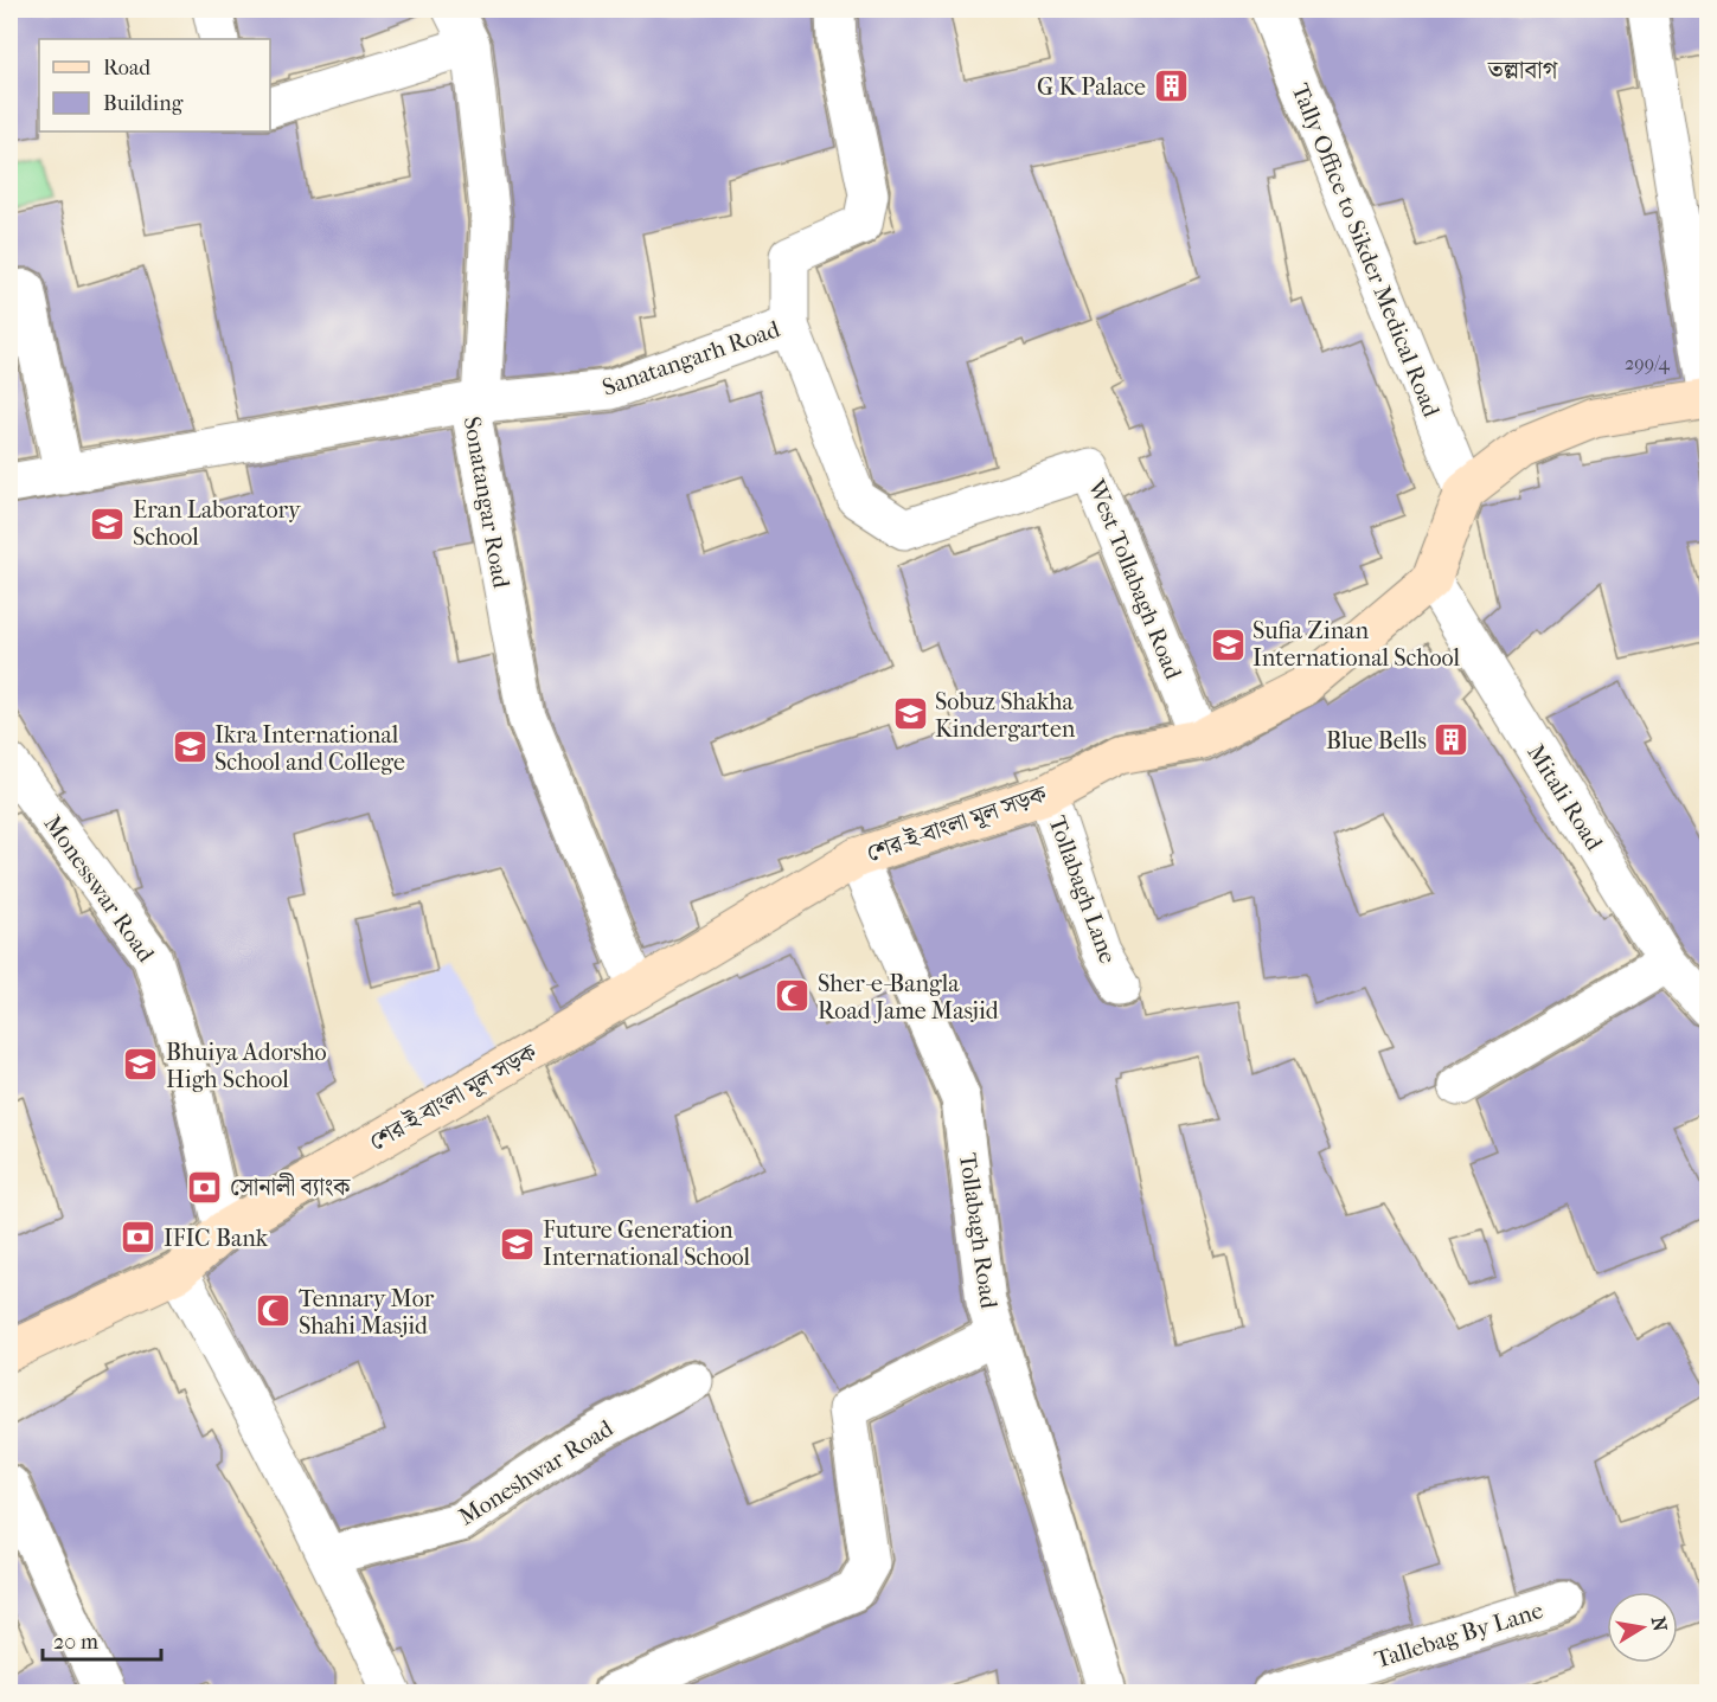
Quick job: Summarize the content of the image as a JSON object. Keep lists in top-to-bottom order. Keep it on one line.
{"streets":{"street":["Tally Office to Sikder Medical Road","Sanatangarh Road","Sonatangar Road","West Tollabagh Road","Mitali Road","শের-ই-বাংলা মূল সড়ক","Monesswar Road","Tollabagh Lane","Tollabagh Road","Moneshwar Road","Tallebag By Lane"]},"crossings":[["Sanatangarh Road","Sonatangar Road"],["Sanatangarh Road","West Tollabagh Road"],["Sonatangar Road","শের-ই-বাংলা মূল সড়ক"],["West Tollabagh Road","শের-ই-বাংলা মূল সড়ক"],["Mitali Road","শের-ই-বাংলা মূল সড়ক"],["শের-ই-বাংলা মূল সড়ক","Monesswar Road"],["শের-ই-বাংলা মূল সড়ক","Tollabagh Lane"],["শের-ই-বাংলা মূল সড়ক","Tollabagh Road"]],"districts":["তল্লাবাগ"],"places":{"building":["G K Palace","Blue Bells"],"school or university":["Eran Laboratory School","Sufia Zinan International School","Sobuz Shakha Kindergarten","Ikra International School and College","Bhuiya Adorsho High School","Future Generation International School"],"mosque":["Sher-e-Bangla Road Jame Masjid","Tennary Mor Shahi Masjid"],"bank":["সোনালী ব্যাংক","IFIC Bank"]},"house_numbers":["299/4"],"legend":["Road","Building"],"scale_bar":"20 m","north":"right"}
